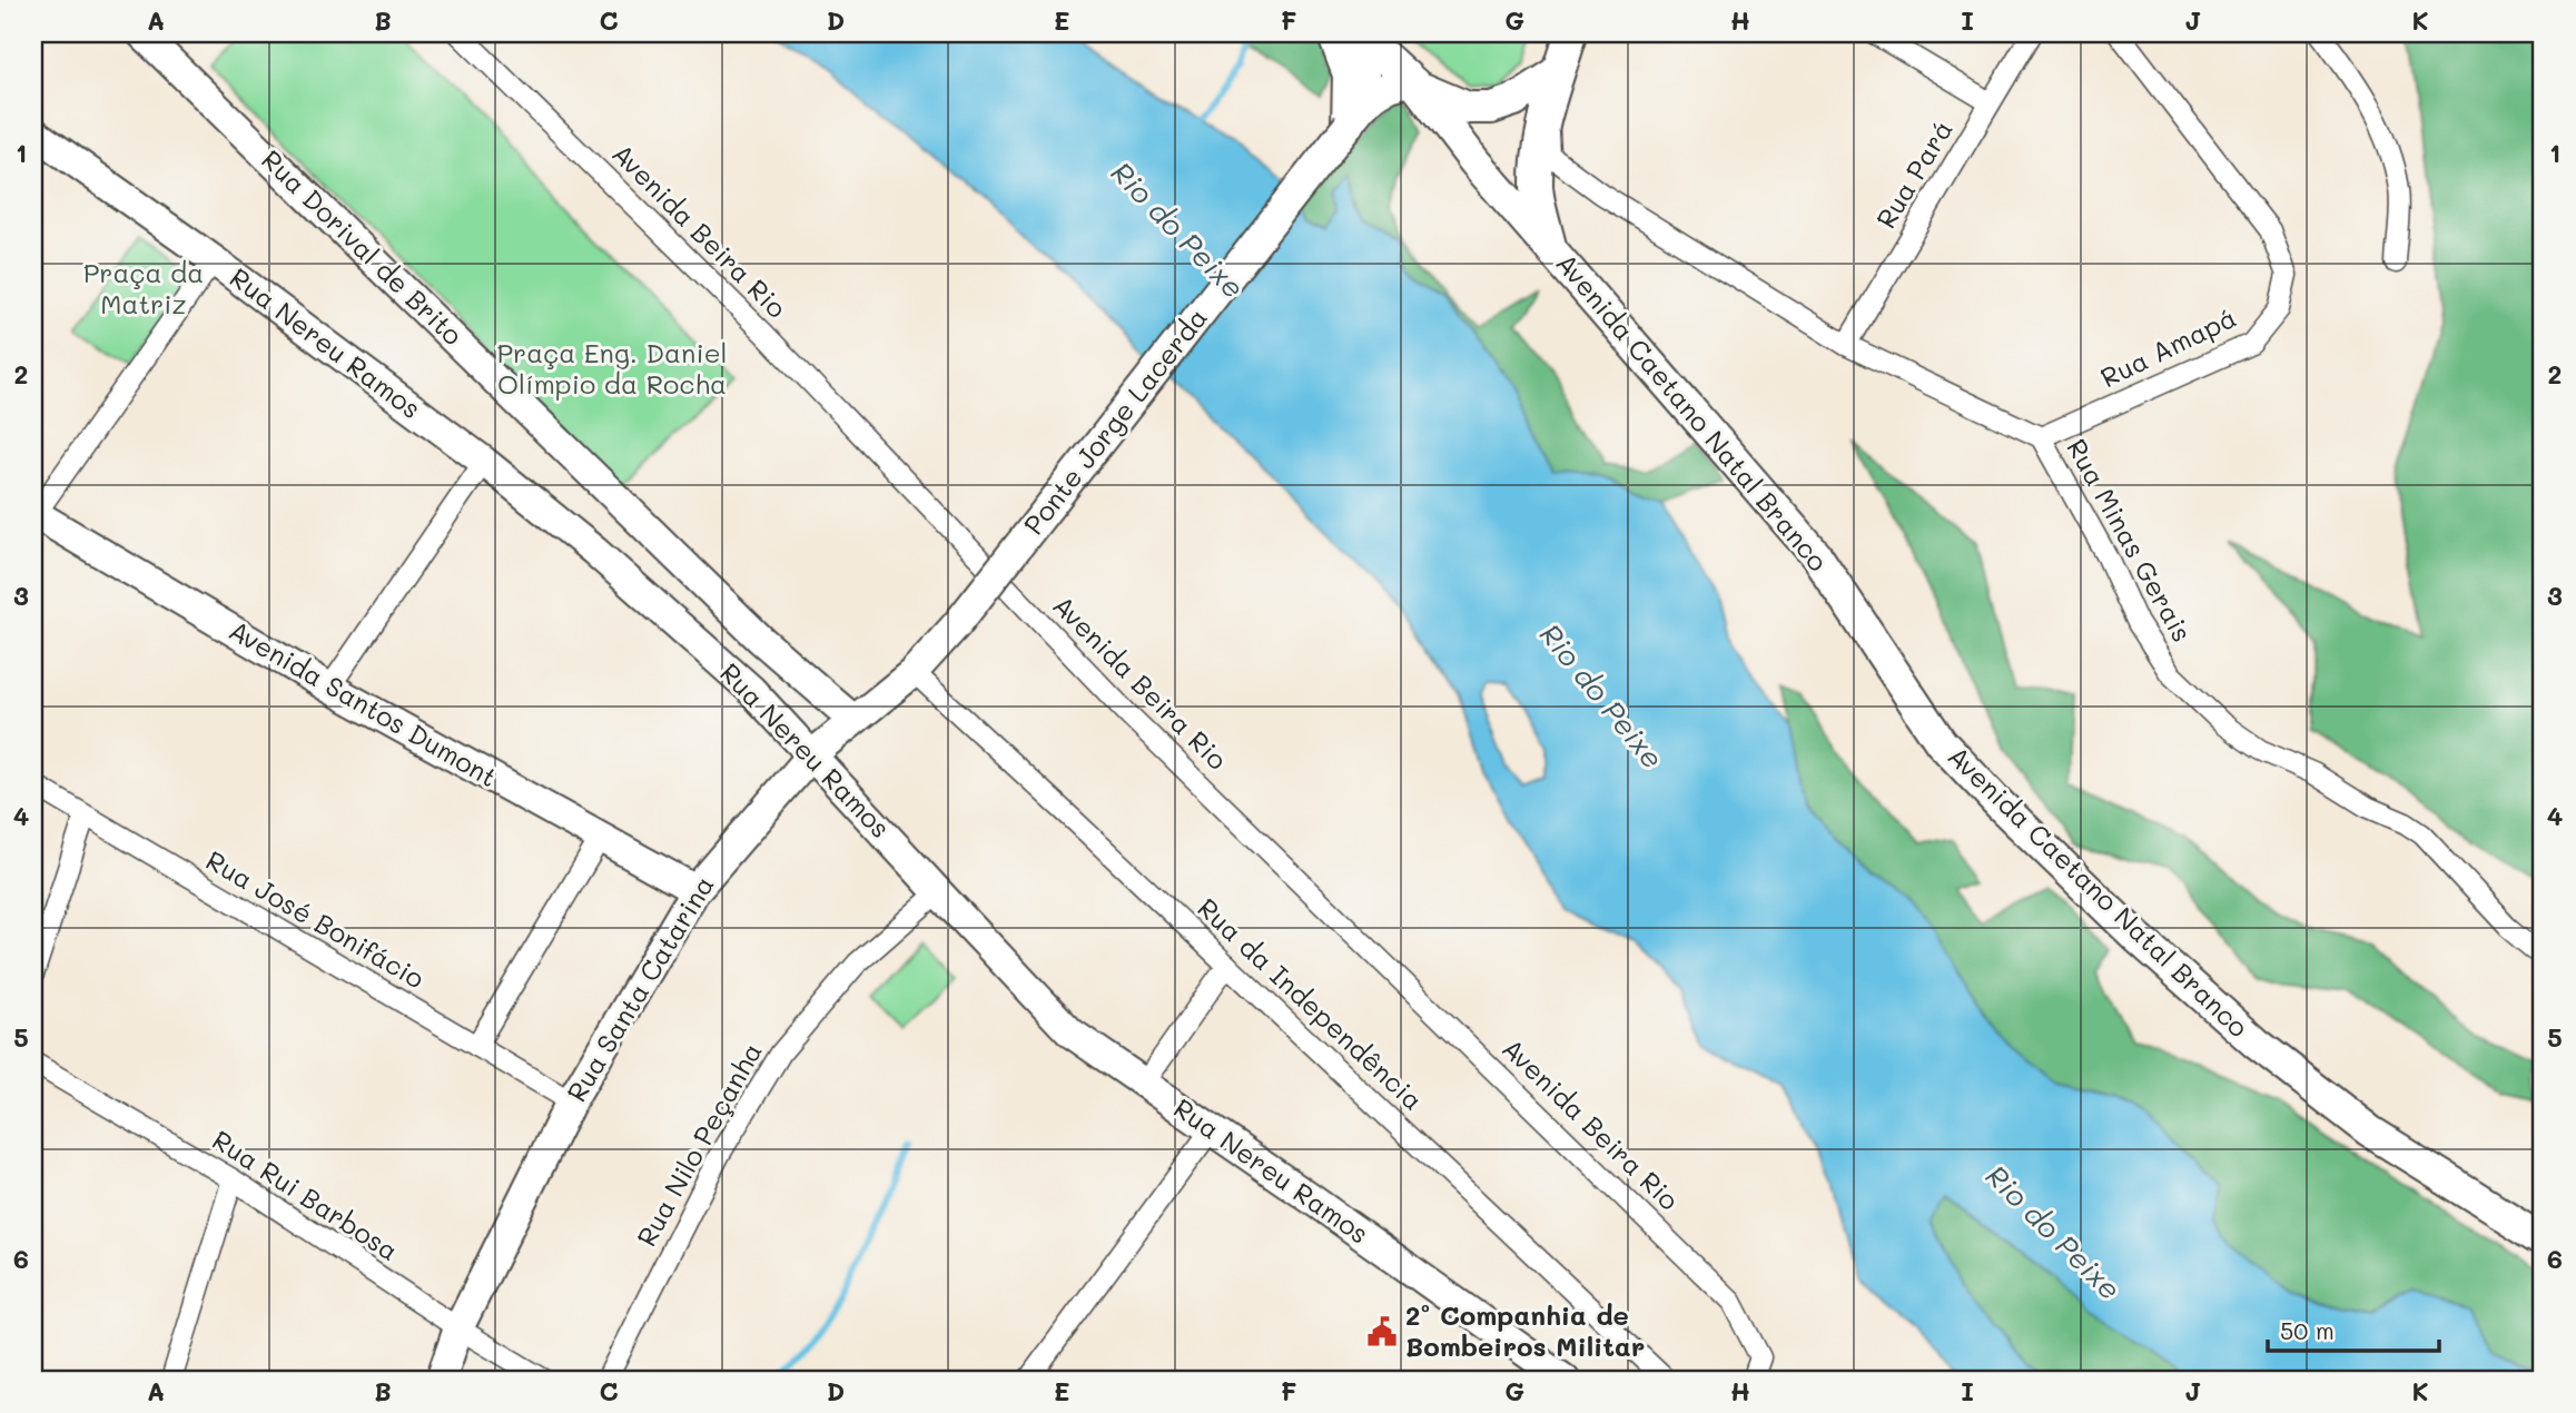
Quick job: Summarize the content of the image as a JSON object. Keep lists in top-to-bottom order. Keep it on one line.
{"streets":{"main road":["Avenida Caetano Natal Branco"],"street":["Rua Pará","Avenida Beira Rio","Rua Dorival de Brito","Rua Nereu Ramos","Rua Amapá","Ponte Jorge Lacerda","Rua Minas Gerais","Avenida Santos Dumont","Rua José Bonifácio","Rua Santa Catarina","Rua da Independência","Rua Nilo Peçanha","Rua Rui Barbosa"]},"crossings":[["Rua Pará","Rua Minas Gerais"],["Rua Dorival de Brito","Rua Santa Catarina"],["Rua Nereu Ramos","Rua Santa Catarina"],["Rua Nereu Ramos","Rua Nilo Peçanha"],["Rua Amapá","Rua Minas Gerais"],["Avenida Caetano Natal Branco","Ponte Jorge Lacerda"],["Avenida Caetano Natal Branco","Rua Minas Gerais"],["Ponte Jorge Lacerda","Rua Santa Catarina"],["Avenida Santos Dumont","Rua Santa Catarina"],["Rua José Bonifácio","Rua Santa Catarina"],["Rua Santa Catarina","Rua da Independência"],["Rua Santa Catarina","Rua Rui Barbosa"]],"water":["Rio do Peixe"],"parks":["Praça da Matriz","Praça Eng. Daniel Olímpio da Rocha"],"places":{"public building":["2º Companhia de Bombeiros Militar"]},"scale_bar":"50 m","grid":{"columns":["A","B","C","D","E","F","G","H","I","J","K"],"rows":["1","2","3","4","5","6"]}}
